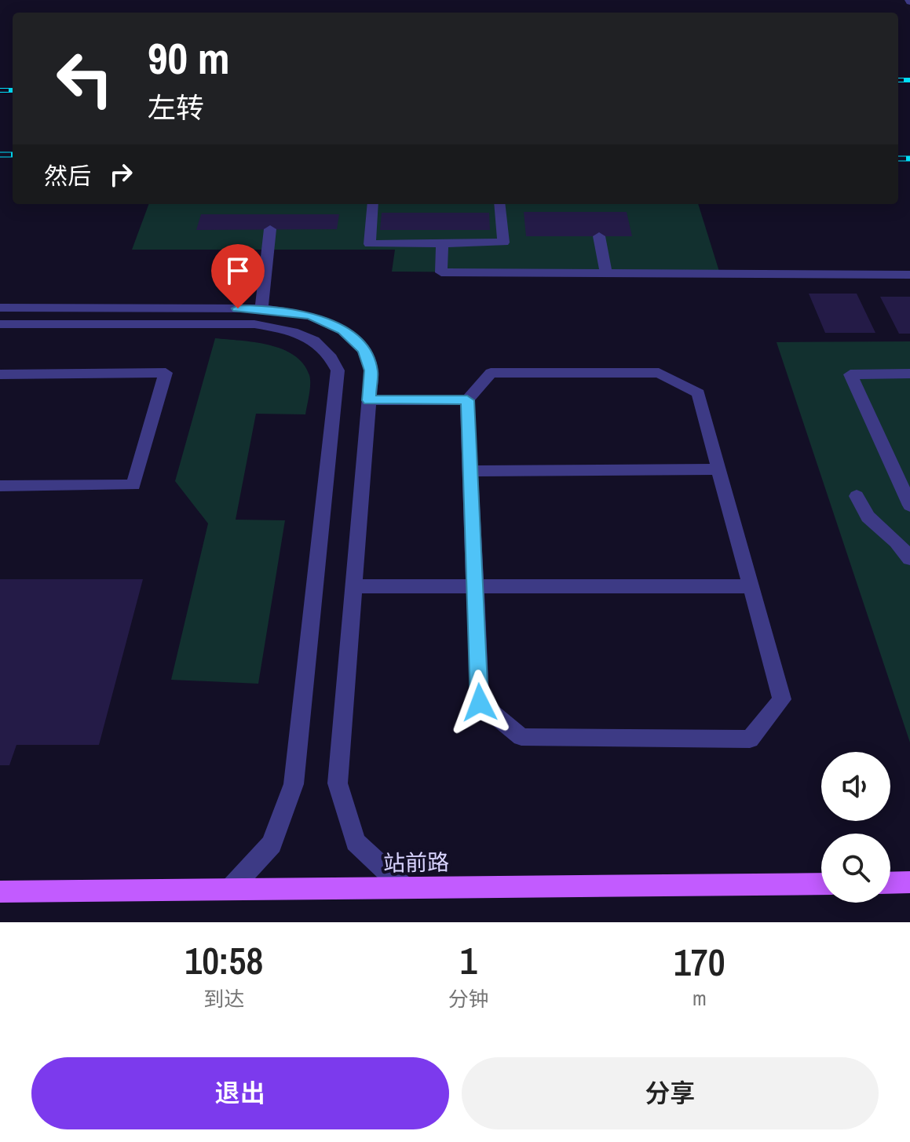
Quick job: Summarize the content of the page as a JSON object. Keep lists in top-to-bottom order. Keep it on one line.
{"streets":{"main road":["站前路"]},"page":{"turn":["90 m","左转"],"then":"然后","eta":["10:58","到达","1","分钟","170","m"],"buttons":["退出","分享"]}}
